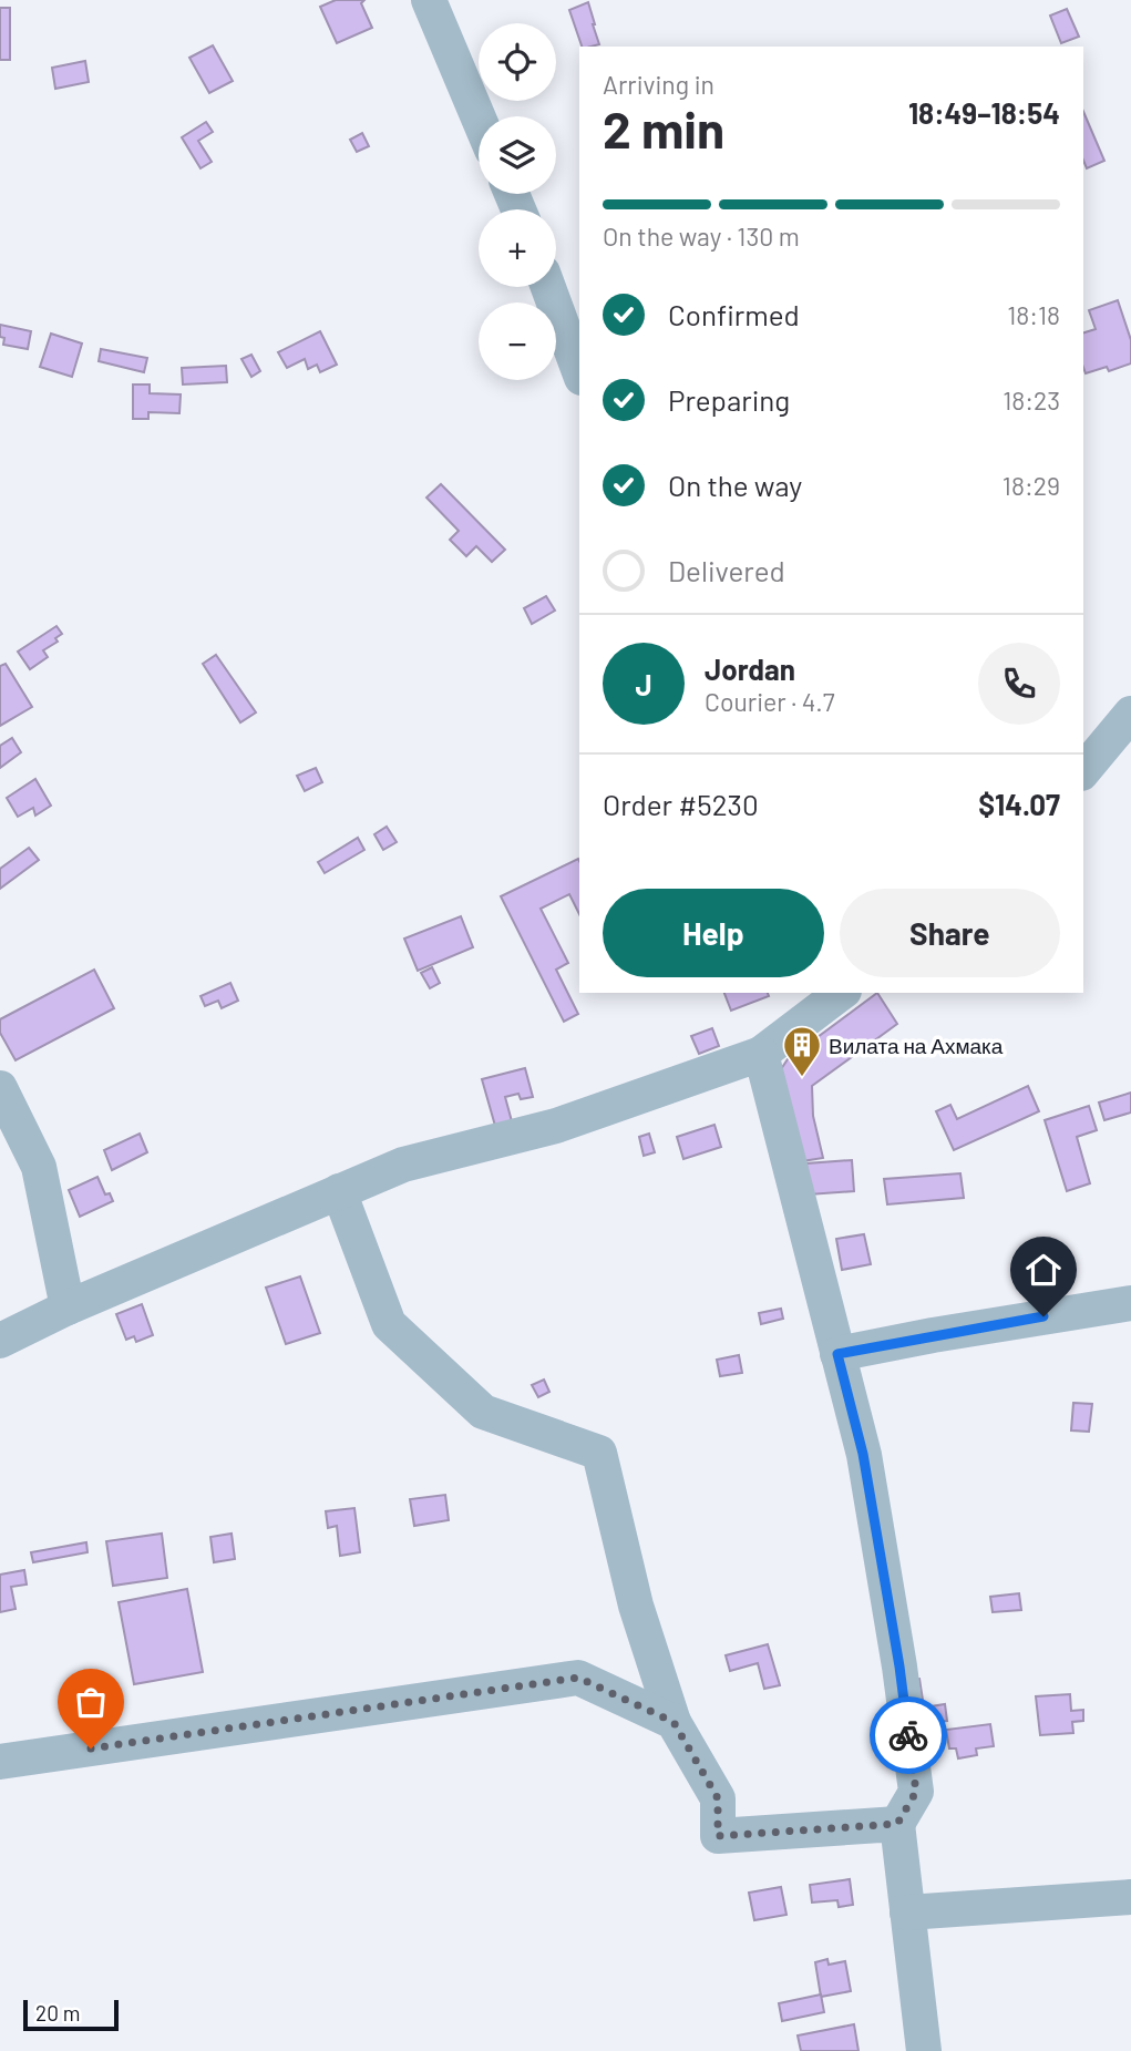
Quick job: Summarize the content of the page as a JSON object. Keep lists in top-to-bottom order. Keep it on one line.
{"places":{"building":["Вилата на Ахмака"]},"scale_bar":"20 m","page":{"map_buttons":["+","−"],"heading":["2 min","Arriving in","18:49–18:54"],"panel":["Jordan","Courier · 4.7","Order #5230","$14.07"],"bar":"On the way · 130 m","list":[["Confirmed","18:18"],["Preparing","18:23"],["On the way","18:29"],"Delivered"],"round":"J","buttons":["Help","Share"],"scale":"20 m"}}
